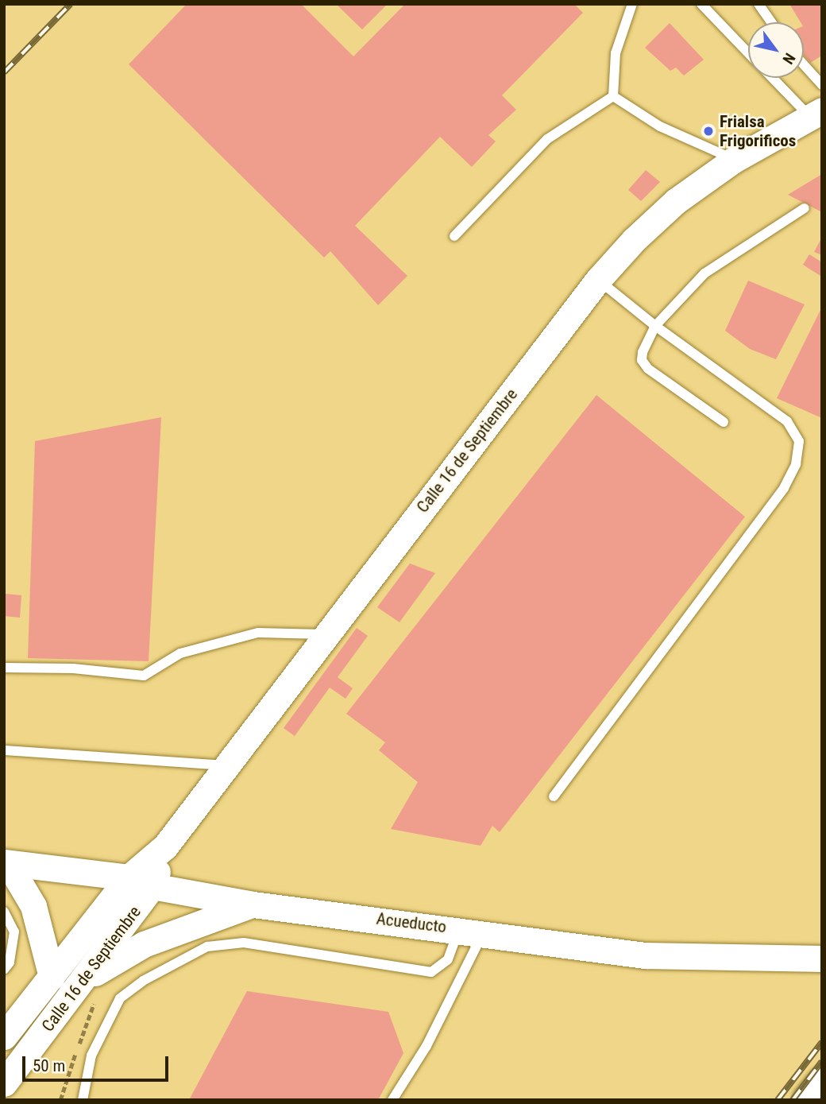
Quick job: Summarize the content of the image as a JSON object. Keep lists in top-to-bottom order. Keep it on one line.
{"streets":{"main road":["Calle 16 de Septiembre","Acueducto"]},"crossings":[["Calle 16 de Septiembre","Acueducto"]],"places":["Frialsa Frigorificos"],"scale_bar":"50 m","north":"bottom right"}
